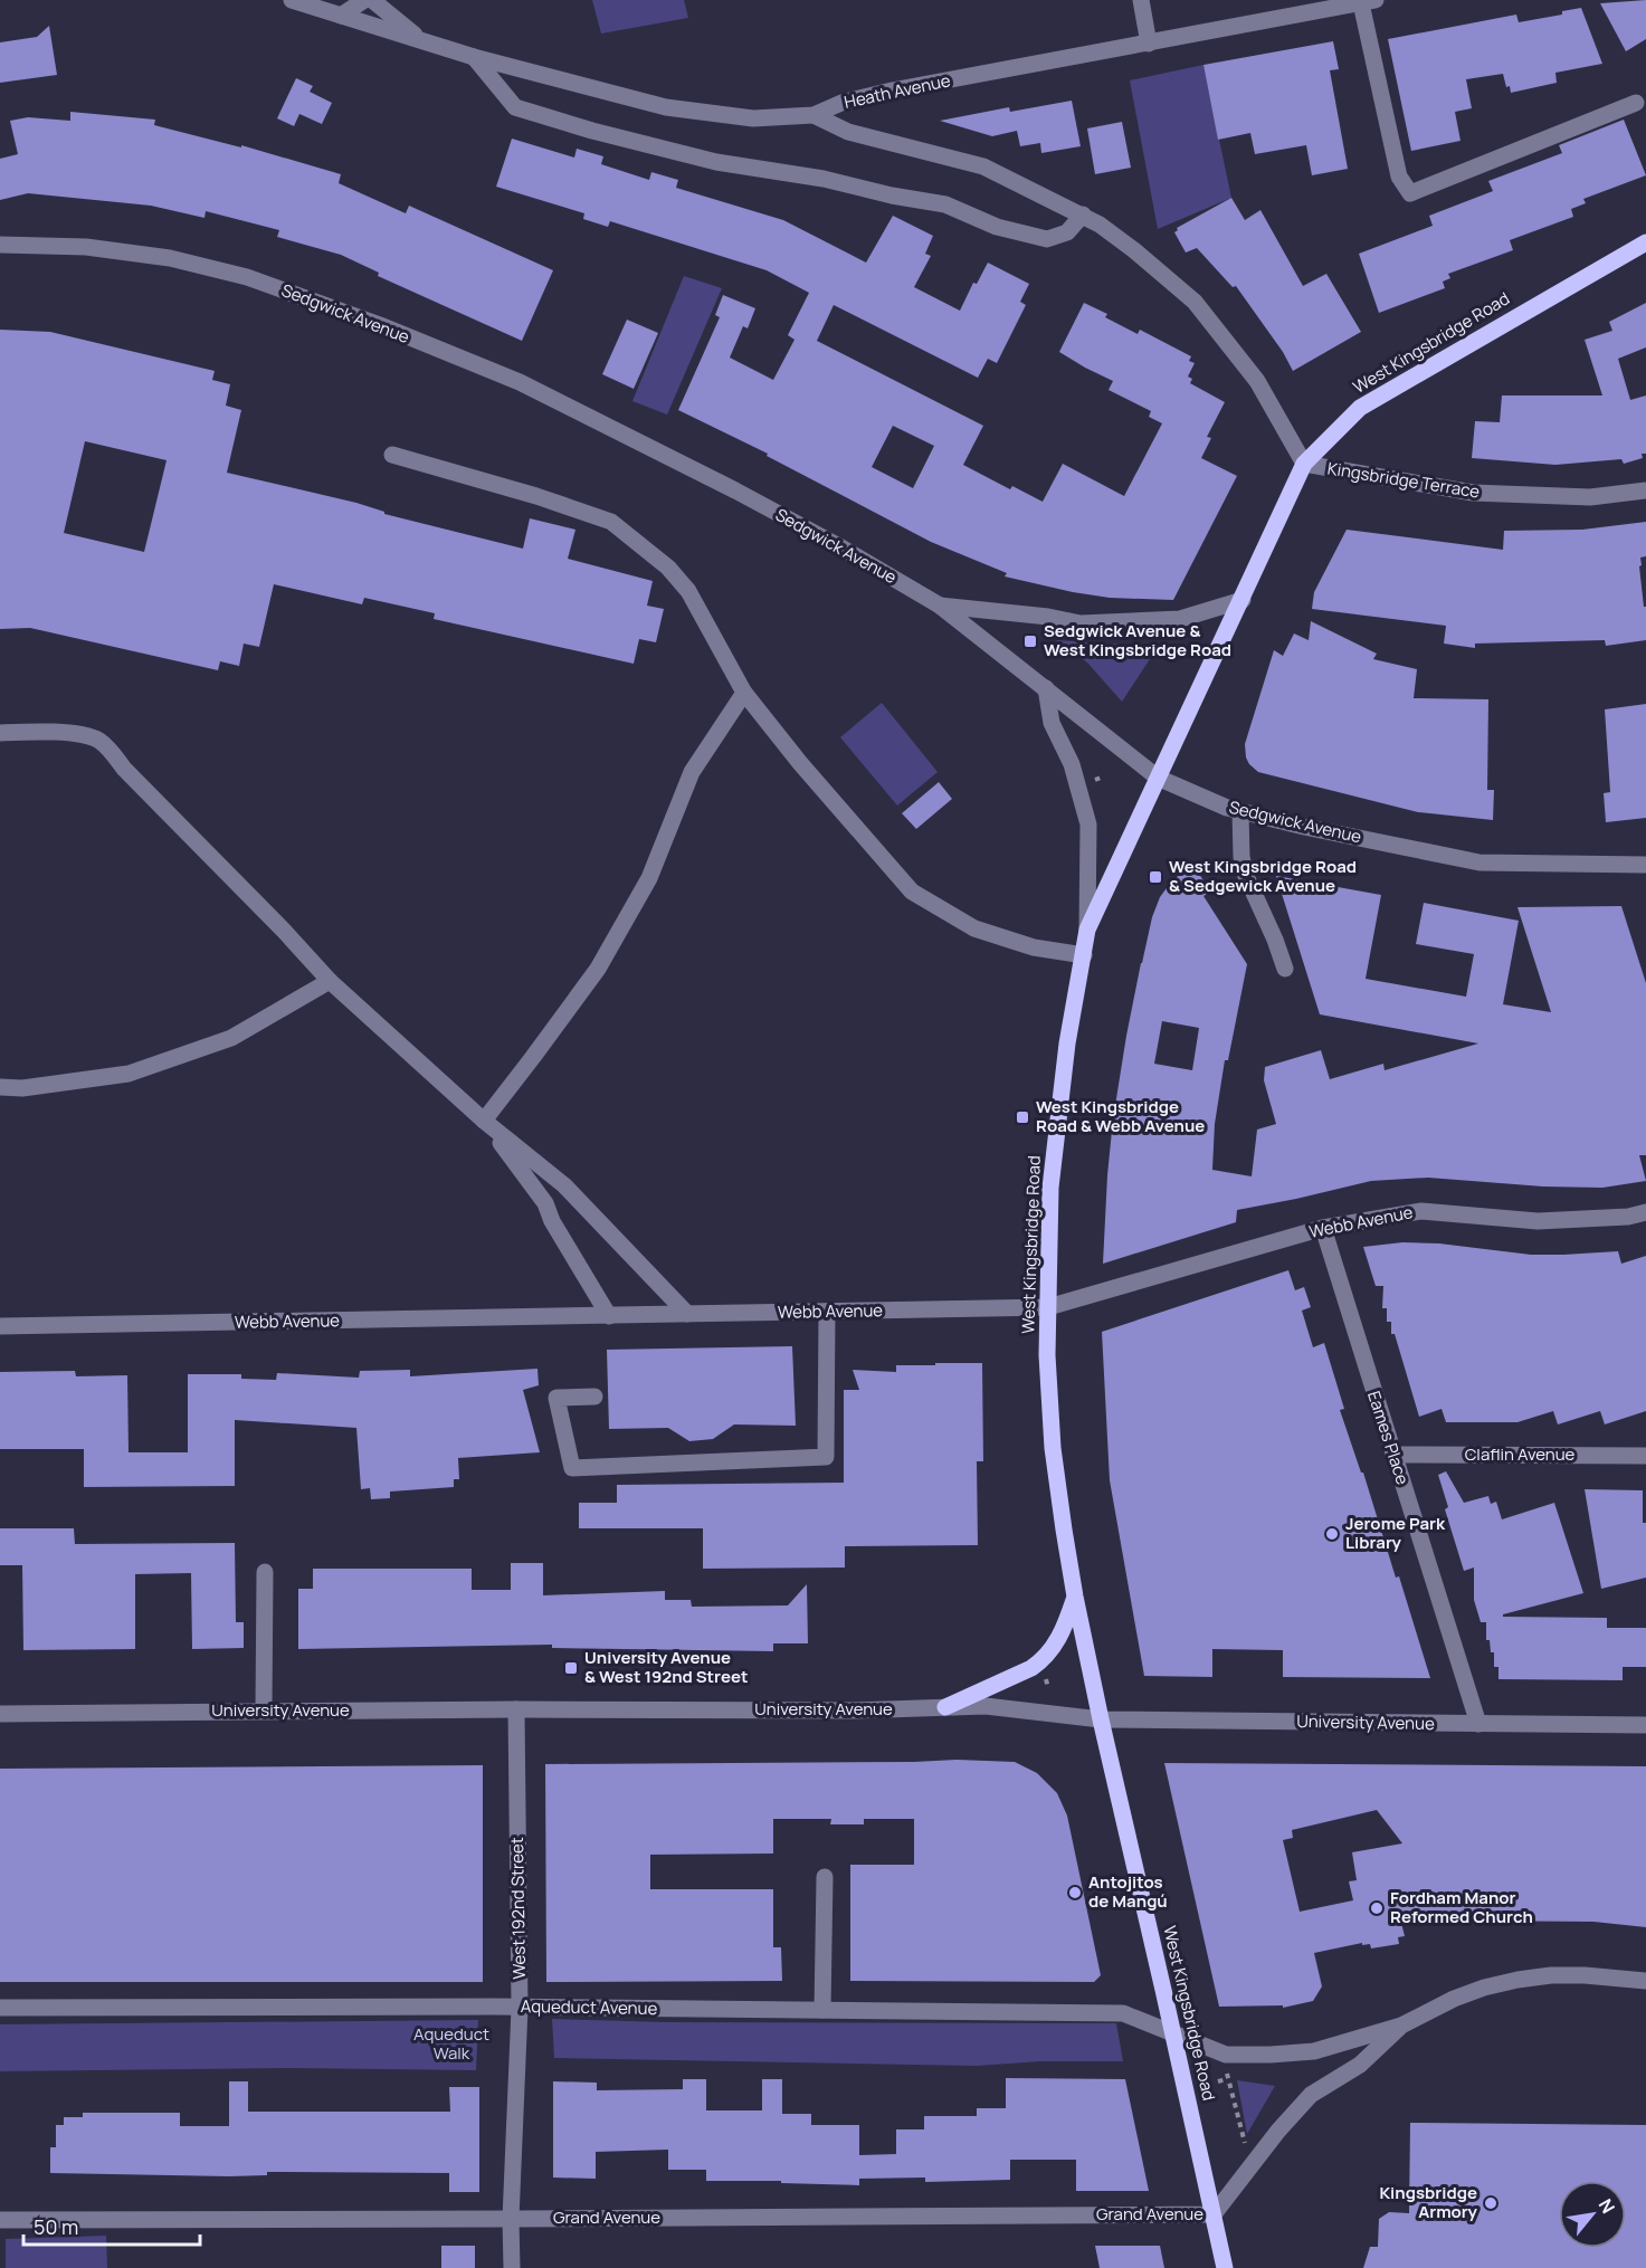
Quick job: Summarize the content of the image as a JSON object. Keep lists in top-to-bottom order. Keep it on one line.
{"streets":{"main road":["West Kingsbridge Road"],"street":["Heath Avenue","Sedgwick Avenue","Kingsbridge Terrace","Webb Avenue","Eames Place","Claflin Avenue","University Avenue","West 192nd Street","Aqueduct Avenue","Grand Avenue"]},"crossings":[["Heath Avenue","Kingsbridge Terrace"],["Sedgwick Avenue","West Kingsbridge Road"],["West Kingsbridge Road","Kingsbridge Terrace"],["West Kingsbridge Road","Webb Avenue"],["West Kingsbridge Road","University Avenue"],["West Kingsbridge Road","Aqueduct Avenue"],["West Kingsbridge Road","Grand Avenue"],["Webb Avenue","Eames Place"],["Eames Place","Claflin Avenue"],["Eames Place","University Avenue"],["University Avenue","West 192nd Street"],["West 192nd Street","Aqueduct Avenue"],["West 192nd Street","Grand Avenue"]],"parks":["Aqueduct Walk"],"places":{"transit":["Sedgwick Avenue & West Kingsbridge Road","West Kingsbridge Road & Sedgewick Avenue","West Kingsbridge Road & Webb Avenue","University Avenue & West 192nd Street"],"other":["Jerome Park Library","Antojitos de Mangú","Fordham Manor Reformed Church","Kingsbridge Armory"]},"scale_bar":"50 m","north":"top right"}
